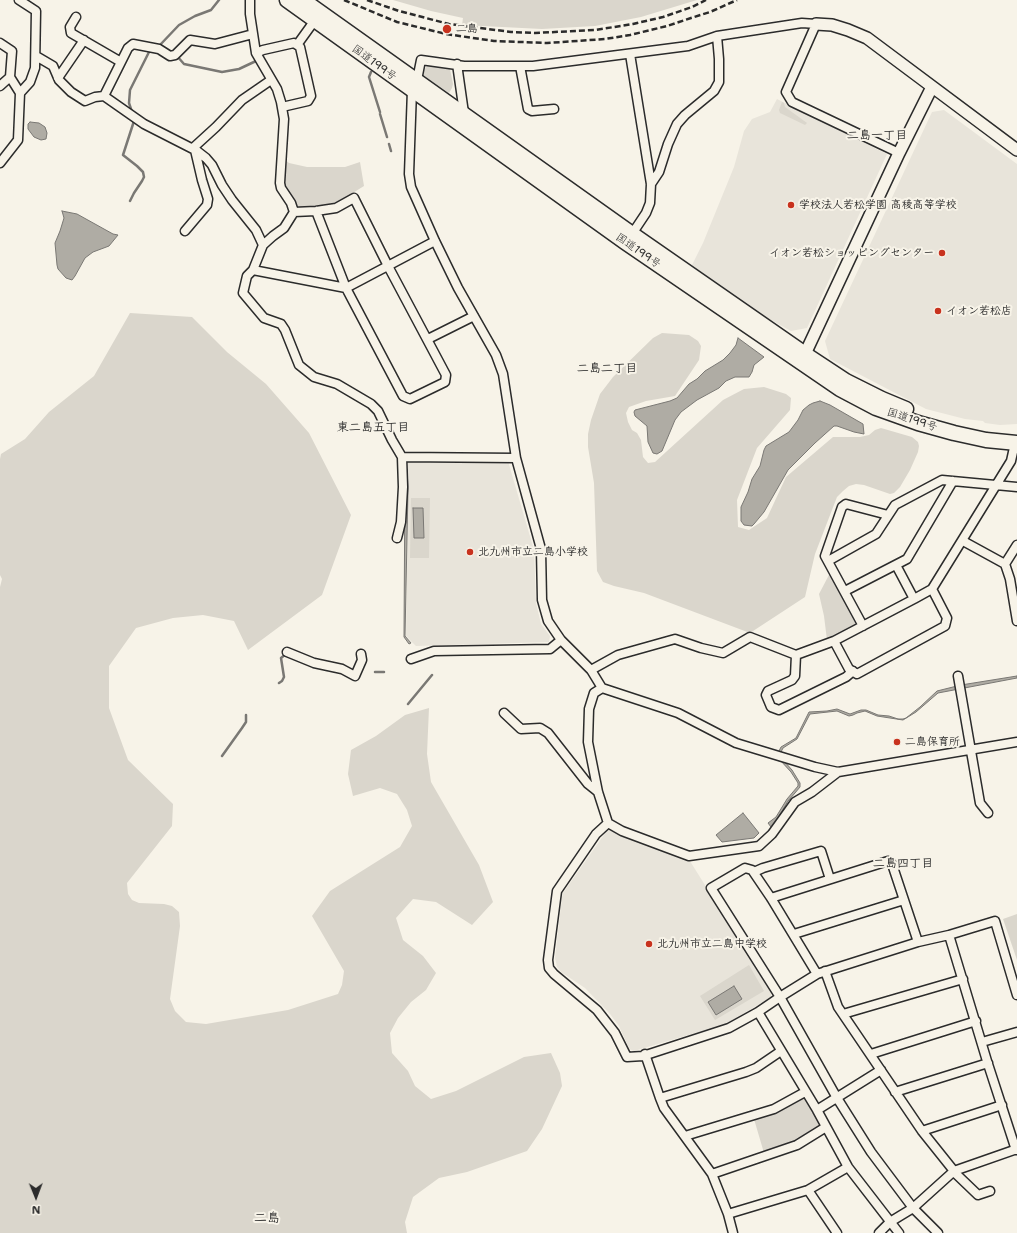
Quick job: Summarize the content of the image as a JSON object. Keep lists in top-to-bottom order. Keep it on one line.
{"streets":{"highway":["国道199号"]},"districts":["二島一丁目","二島二丁目","東二島五丁目","二島四丁目","二島"],"places":["二島","学校法人若松学園 高稜高等学校","イオン若松ショッピングセンター","イオン若松店","北九州市立二島小学校","二島保育所","北九州市立二島中学校"],"north":"bottom"}
